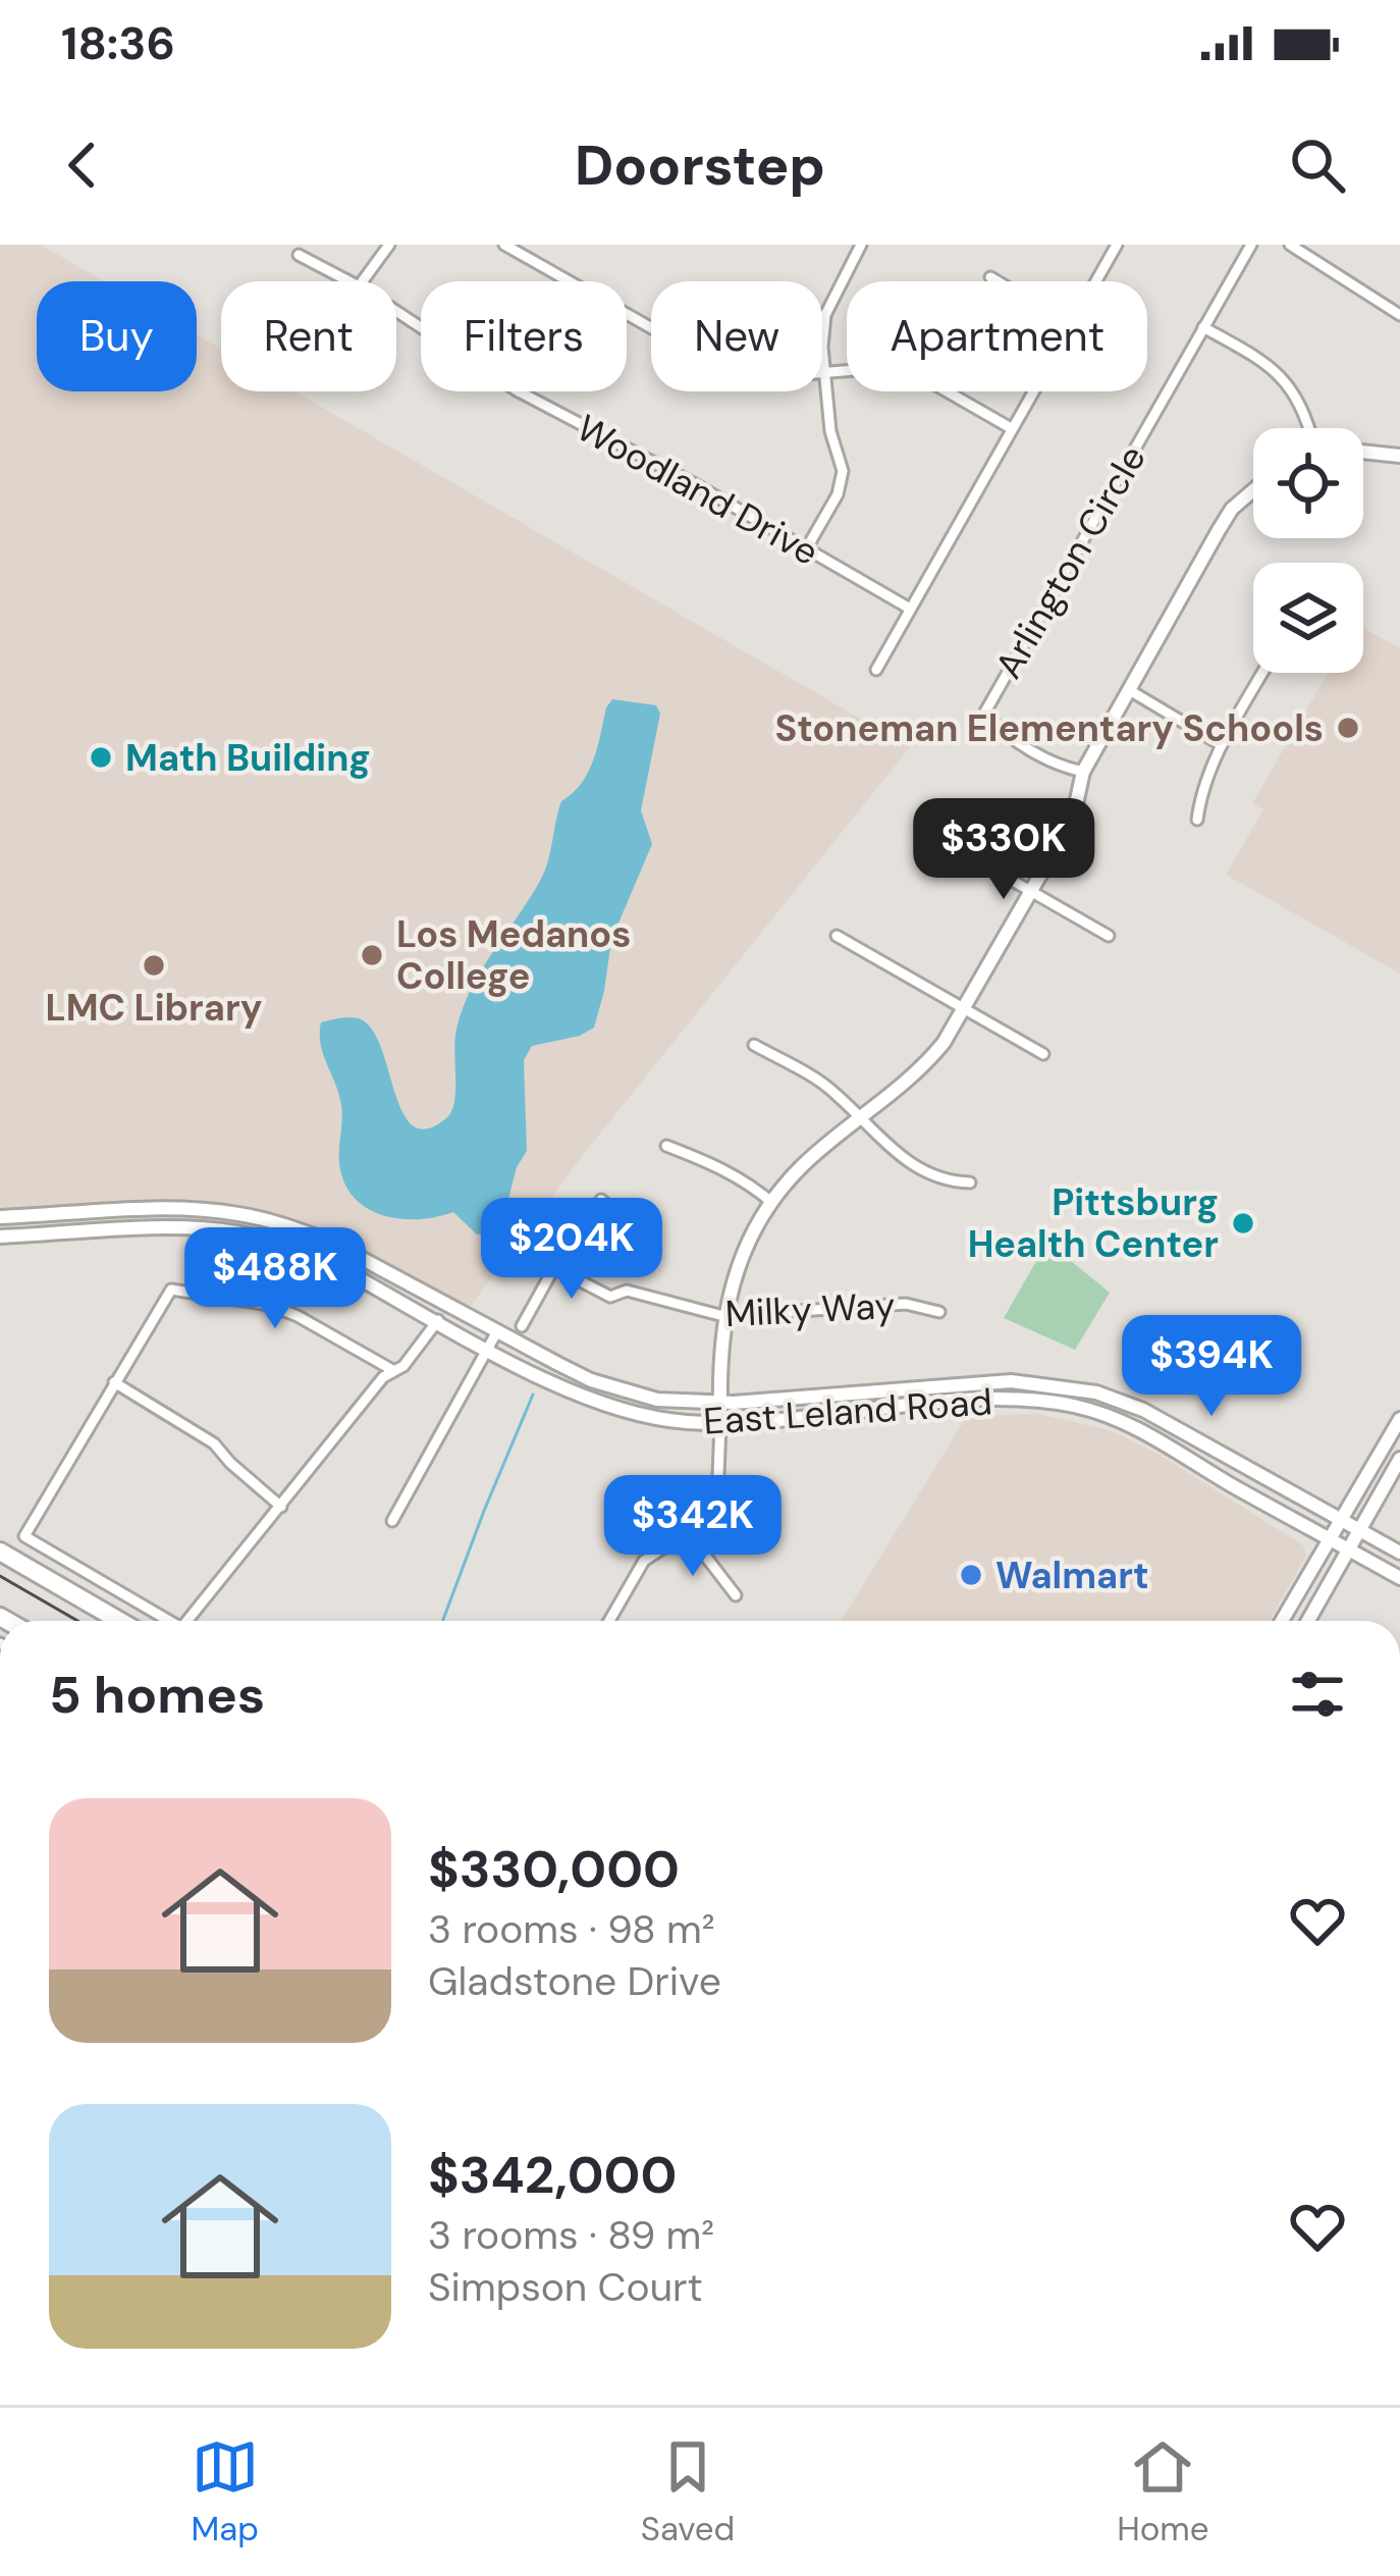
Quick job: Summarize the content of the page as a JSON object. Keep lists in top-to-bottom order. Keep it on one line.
{"streets":{"main road":["East Leland Road"],"street":["Woodland Drive","Arlington Circle","Milky Way"]},"places":["Stoneman Elementary Schools","Math Building","Los Medanos College","LMC Library","Pittsburg Health Center","Walmart"],"page":{"status":"18:36","header":"Doorstep","chip":["Buy","Rent","Filters","New","Apartment"],"price":["$330K","$204K","$488K","$394K","$342K"],"heading":"5 homes","list":[{"name":"$330,000","note":"3 rooms · 98 m² · Gladstone Drive"},{"name":"$342,000","note":"3 rooms · 89 m² · Simpson Court"}],"tabs":["Map","Saved","Home"]}}
